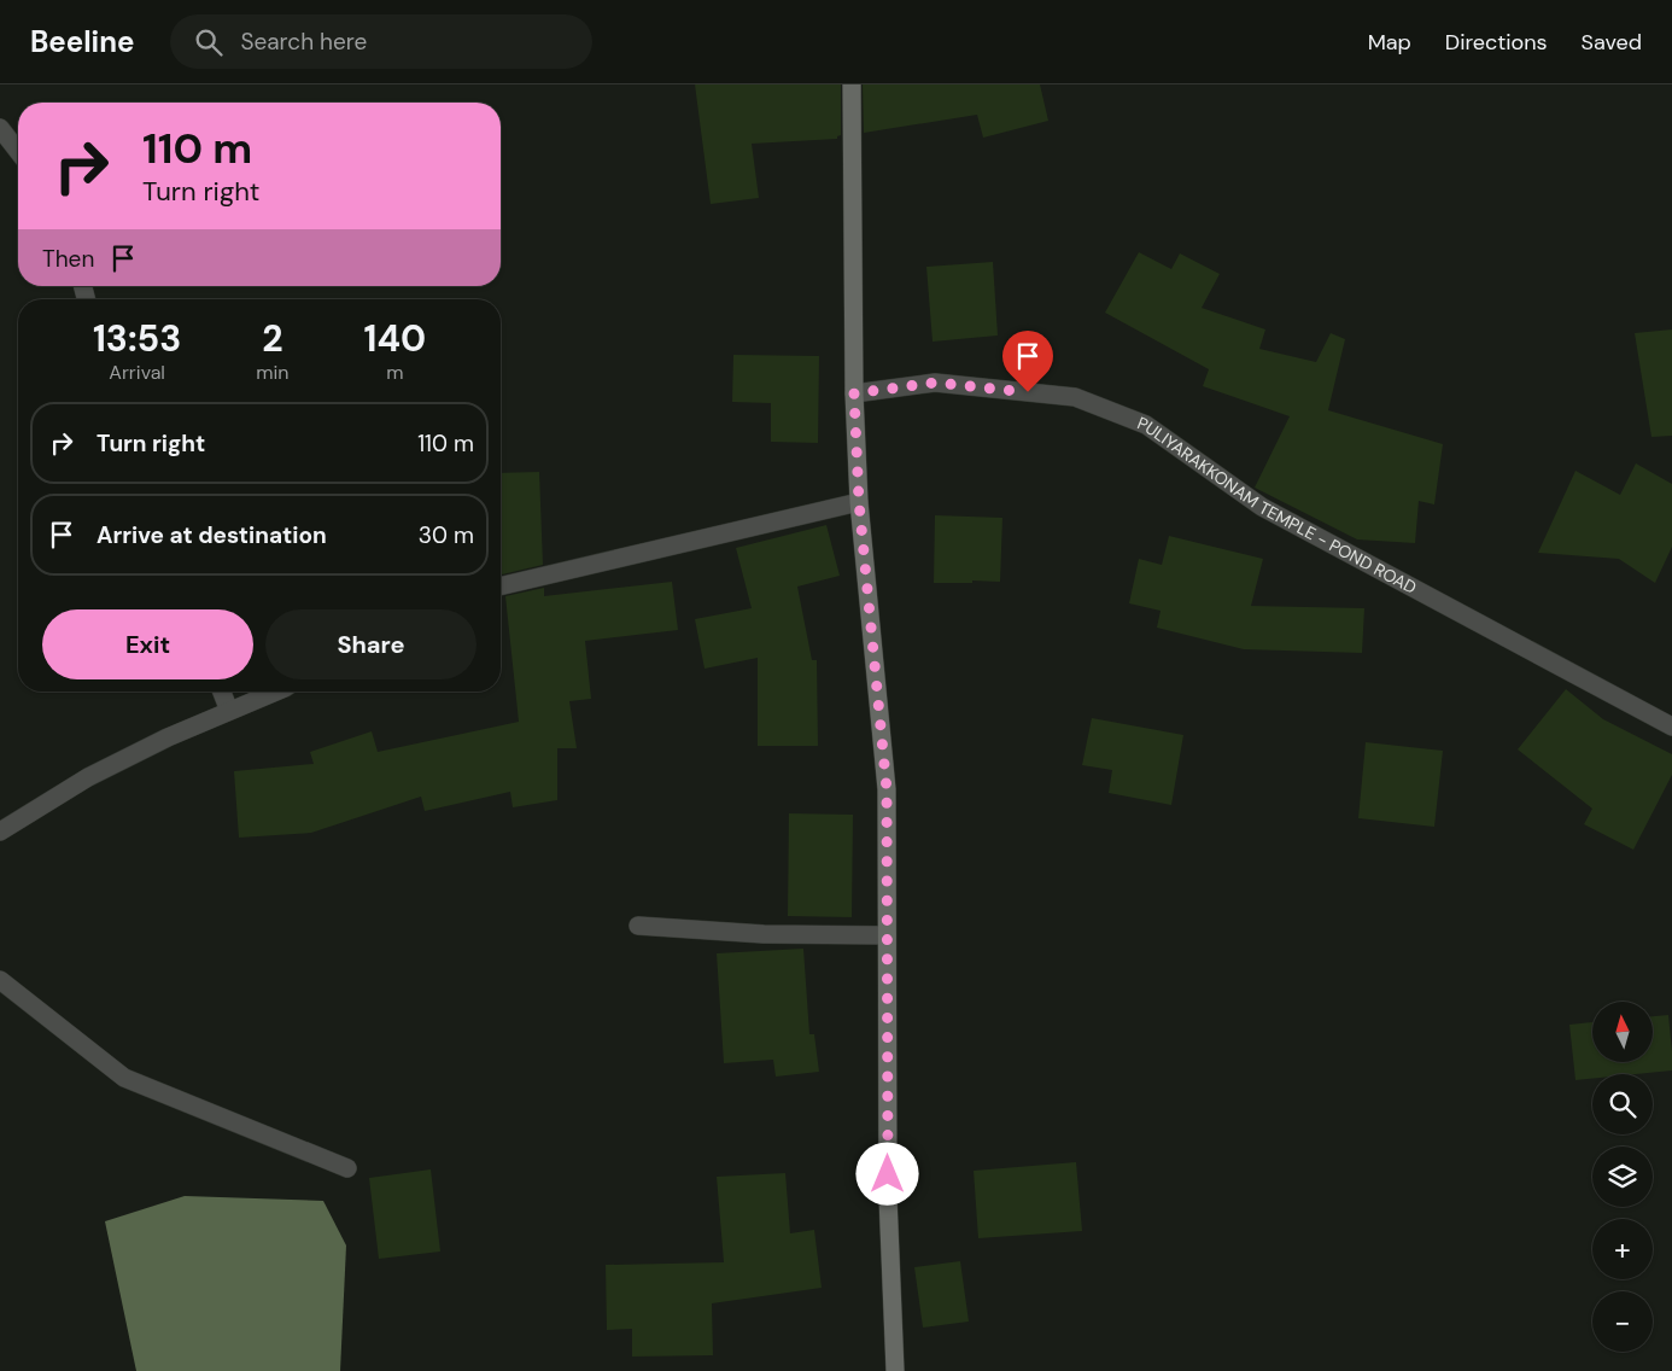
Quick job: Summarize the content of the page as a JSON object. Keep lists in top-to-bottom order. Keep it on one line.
{"streets":{"street":["PULIYARAKKONAM TEMPLE - POND ROAD"]},"north":"top","page":{"header":"Beeline","search":"Search here","nav":["Map","Directions","Saved"],"turn":["110 m","Turn right"],"then":"Then","eta":["13:53","Arrival","2","min","140","m"],"list":[{"name":"Turn right","value":"110 m"},{"name":"Arrive at destination","value":"30 m"}],"buttons":["Exit","Share"],"map_buttons":["+","−"]}}
